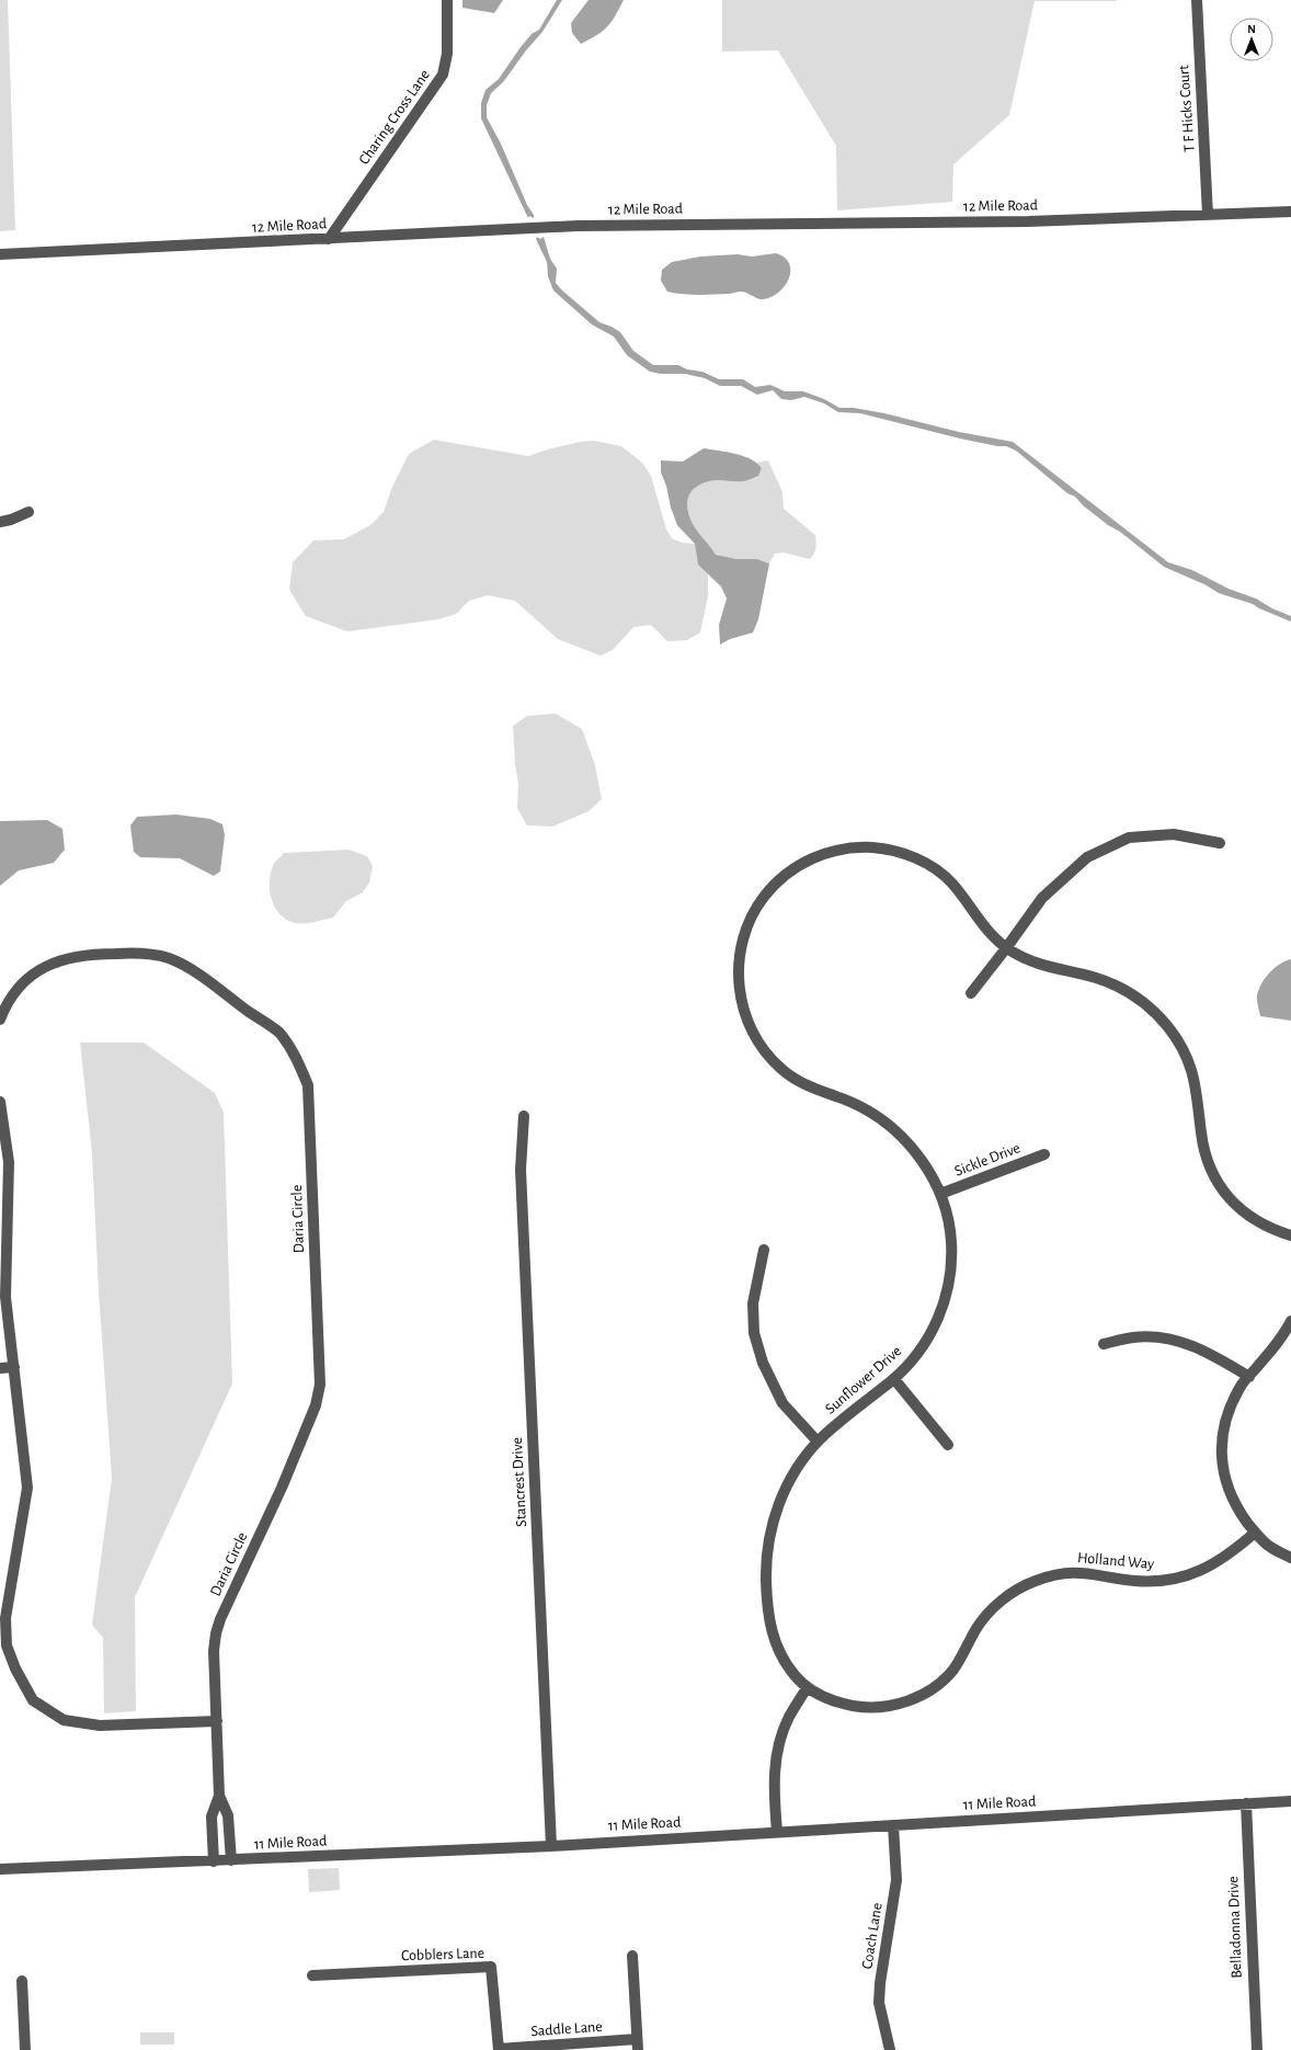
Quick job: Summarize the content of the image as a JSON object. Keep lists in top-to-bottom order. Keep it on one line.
{"streets":{"street":["T F Hicks Court","Charing Cross Lane","12 Mile Road","Sickle Drive","Daria Circle","Sunflower Drive","Stancrest Drive","Holland Way","11 Mile Road","Belladonna Drive","Coach Lane","Cobblers Lane","Saddle Lane"]},"crossings":[["T F Hicks Court","12 Mile Road"],["Charing Cross Lane","12 Mile Road"],["Sickle Drive","Sunflower Drive"],["Daria Circle","11 Mile Road"],["Sunflower Drive","Holland Way"],["Stancrest Drive","11 Mile Road"],["11 Mile Road","Belladonna Drive"],["11 Mile Road","Coach Lane"],["Cobblers Lane","Saddle Lane"]],"north":"top"}
